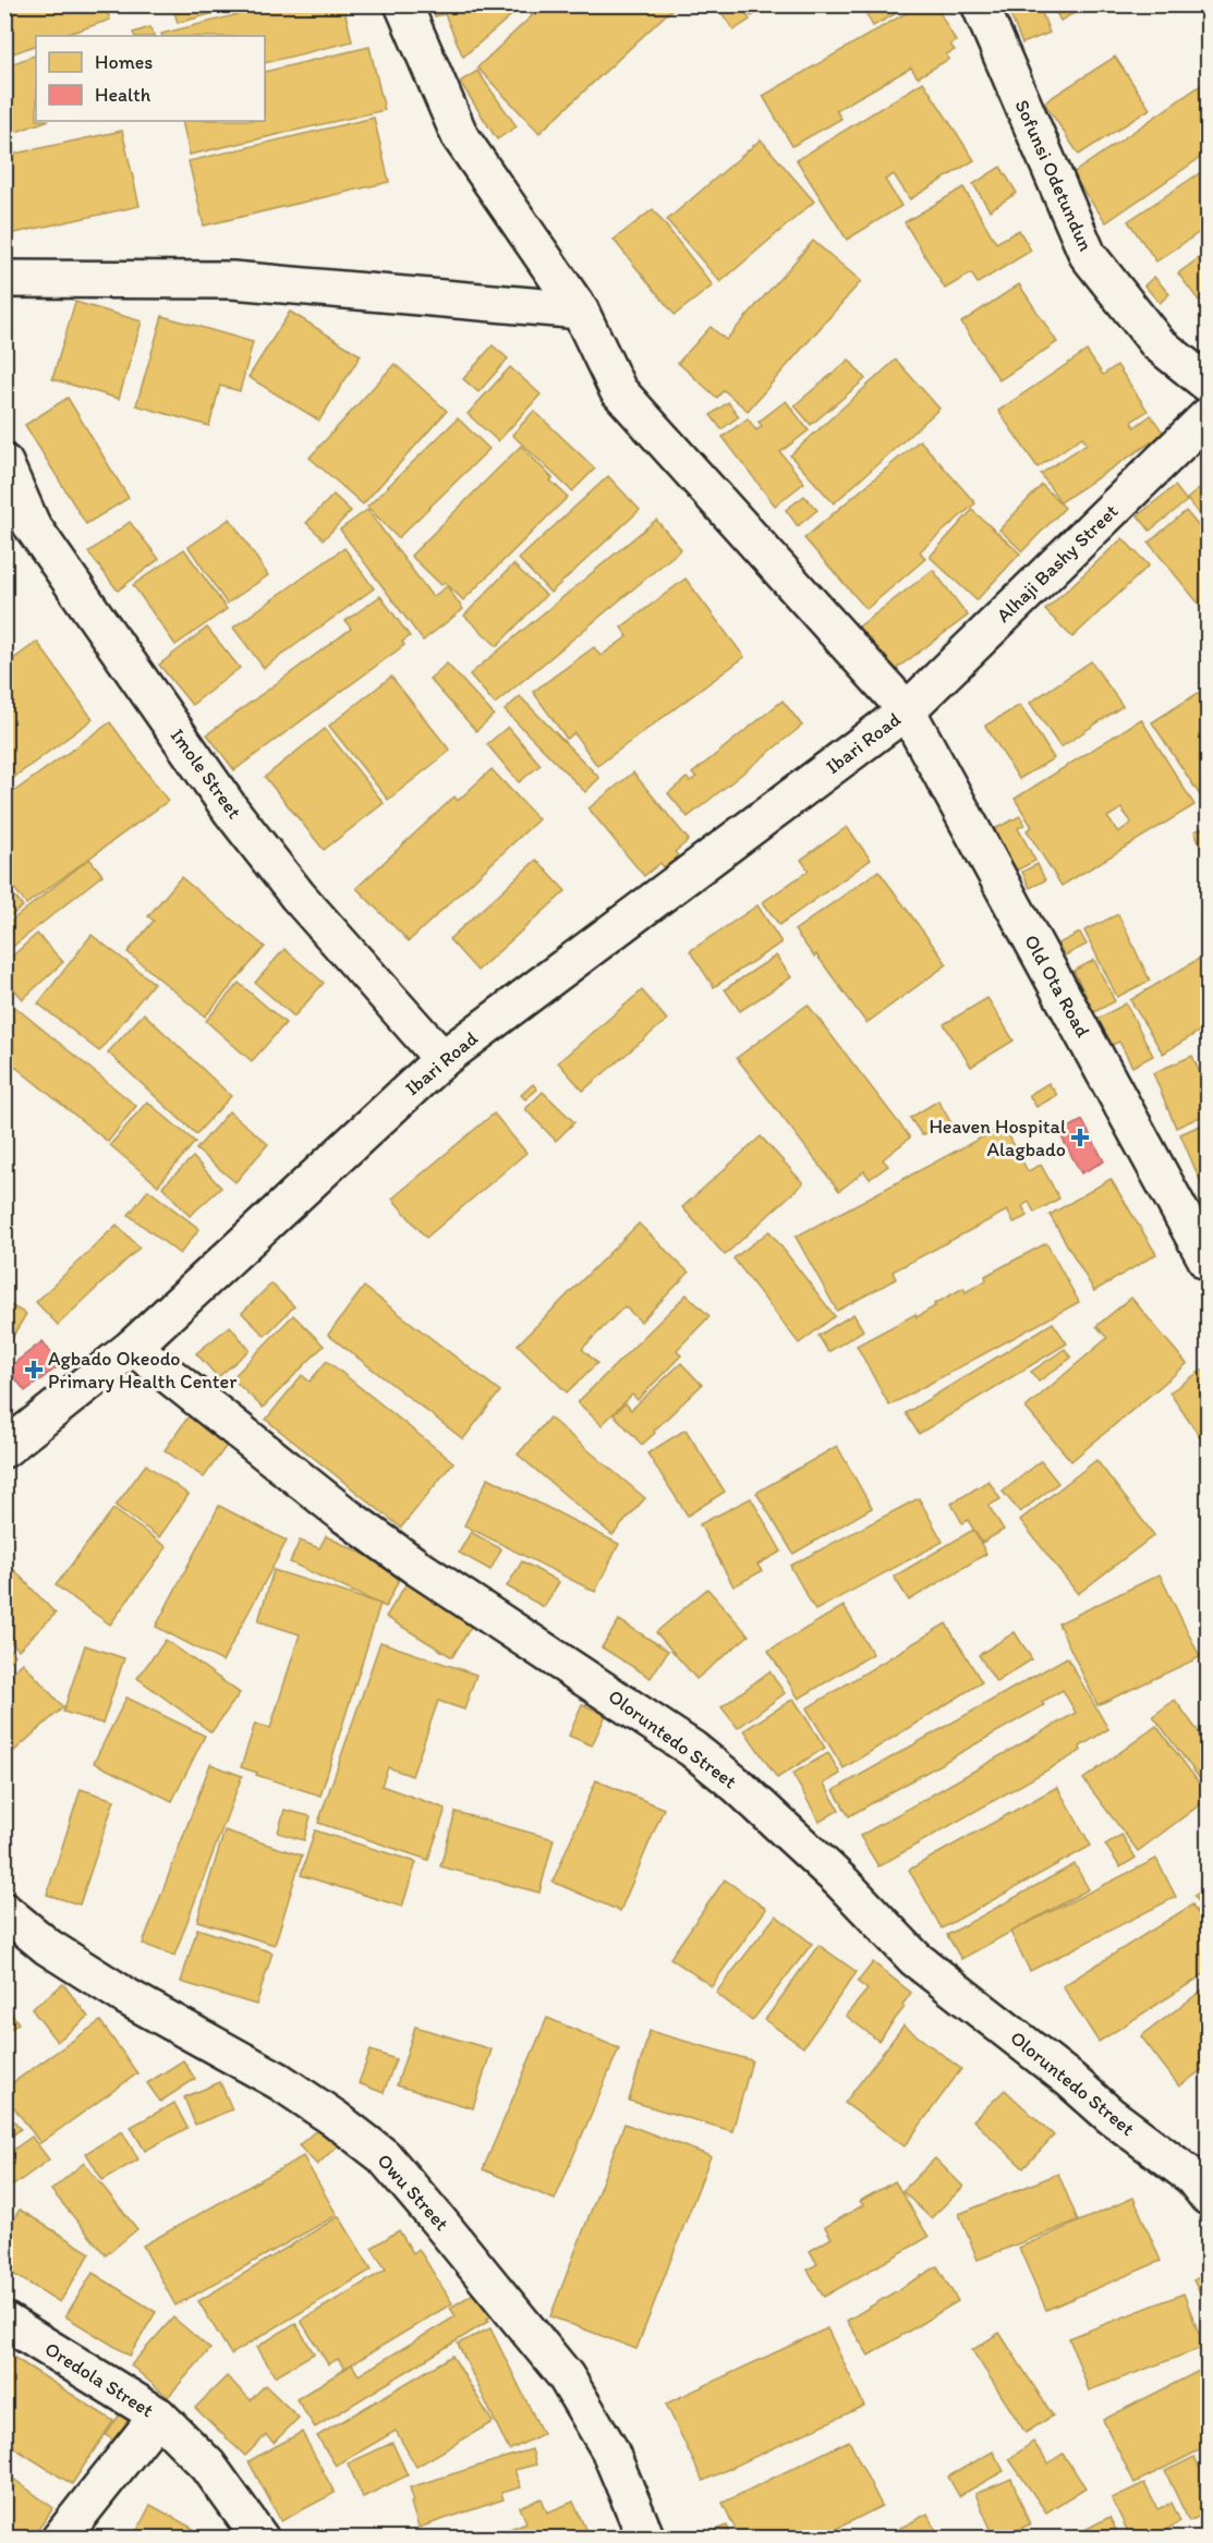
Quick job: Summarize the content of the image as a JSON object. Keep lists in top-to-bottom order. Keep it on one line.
{"streets":{"street":["Sofunsi Odetundun","Alhaji Bashy Street","Ibari Road","Imole Street","Old Ota Road","Oloruntedo Street","Owu Street","Oredola Street"]},"crossings":[["Alhaji Bashy Street","Ibari Road"],["Alhaji Bashy Street","Old Ota Road"],["Ibari Road","Imole Street"],["Ibari Road","Old Ota Road"],["Ibari Road","Oloruntedo Street"]],"places":{"health":["Heaven Hospital Alagbado","Agbado Okeodo Primary Health Center"]},"legend":["Homes","Health"]}
